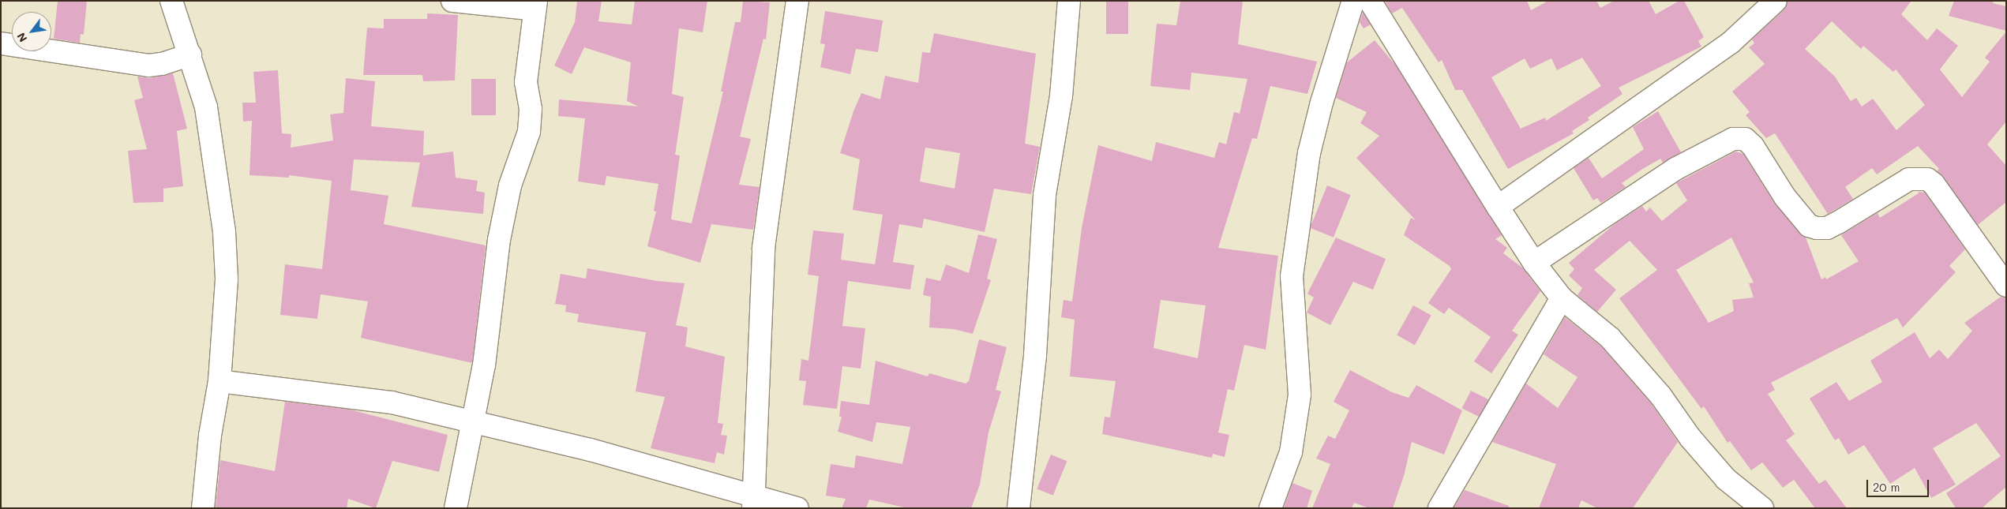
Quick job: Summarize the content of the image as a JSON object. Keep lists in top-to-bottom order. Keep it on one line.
{"scale_bar":"20 m","north":"bottom left"}
